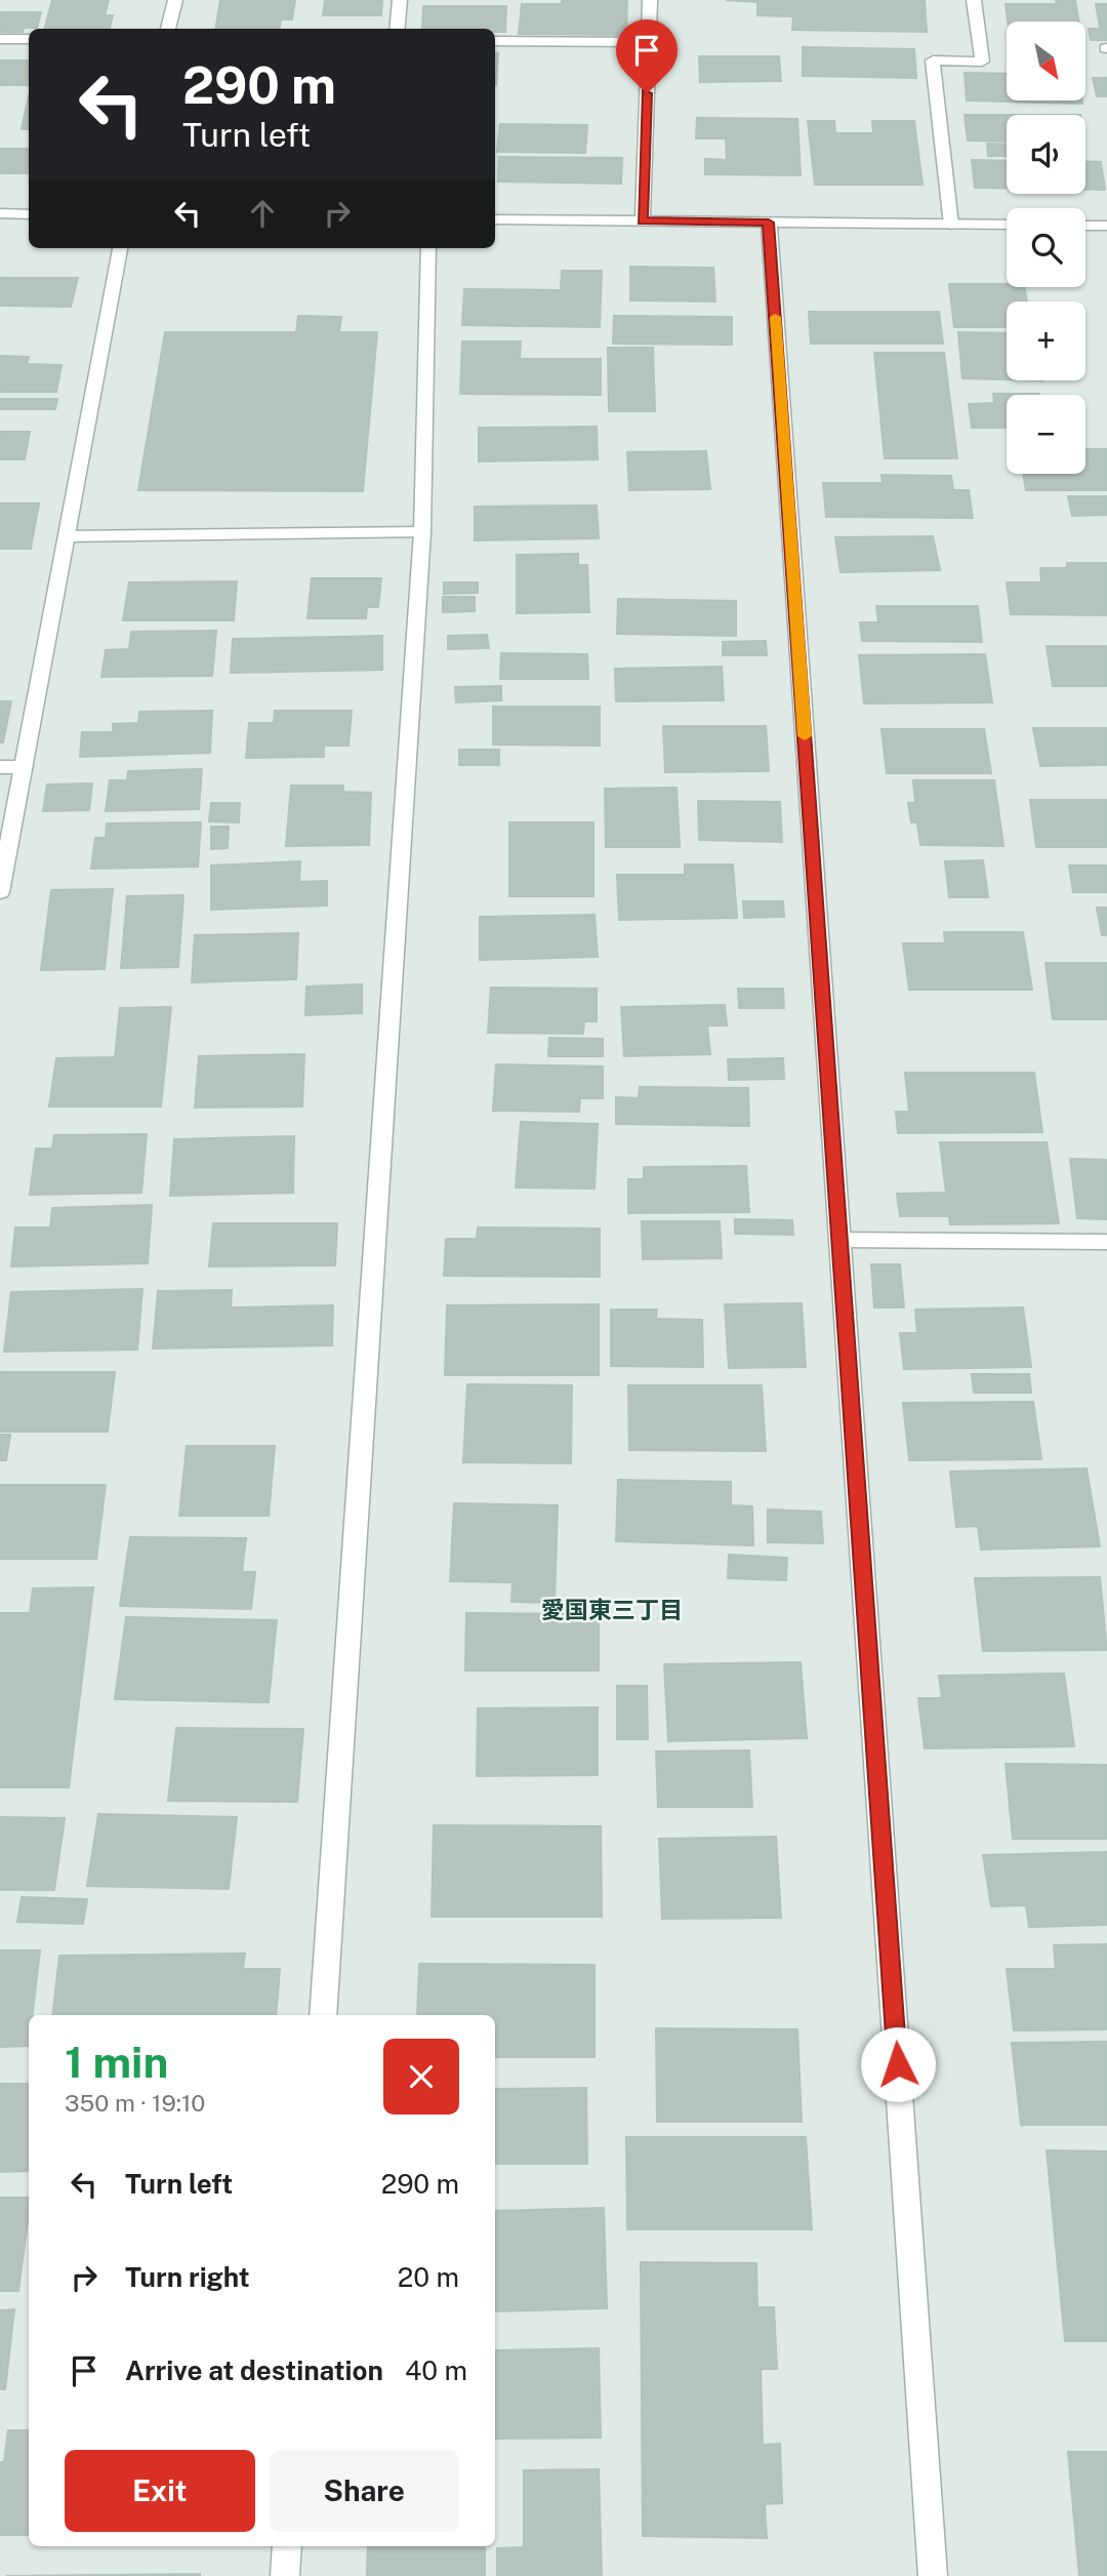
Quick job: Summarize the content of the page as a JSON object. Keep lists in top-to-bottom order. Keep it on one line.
{"districts":["愛国東三丁目"],"north":"bottom right","page":{"map_buttons":["+","−"],"turn":["290 m","Turn left"],"heading":["1 min","350 m · 19:10"],"list":[{"name":"Turn left","value":"290 m"},{"name":"Turn right","value":"20 m"},{"name":"Arrive at destination","value":"40 m"}],"buttons":["Exit","Share"]}}
